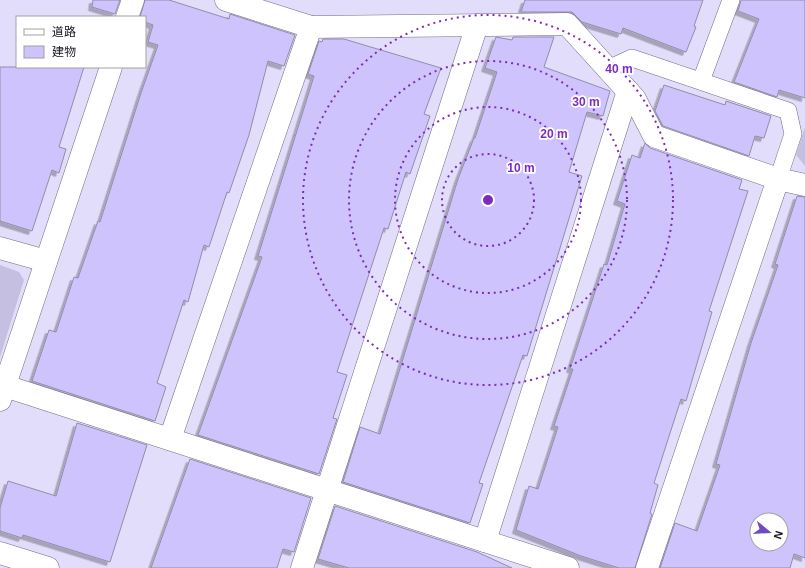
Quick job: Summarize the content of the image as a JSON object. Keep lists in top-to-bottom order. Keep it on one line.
{"legend":["道路","建物"],"north":"right","rings":["40 m","30 m","20 m","10 m"]}
